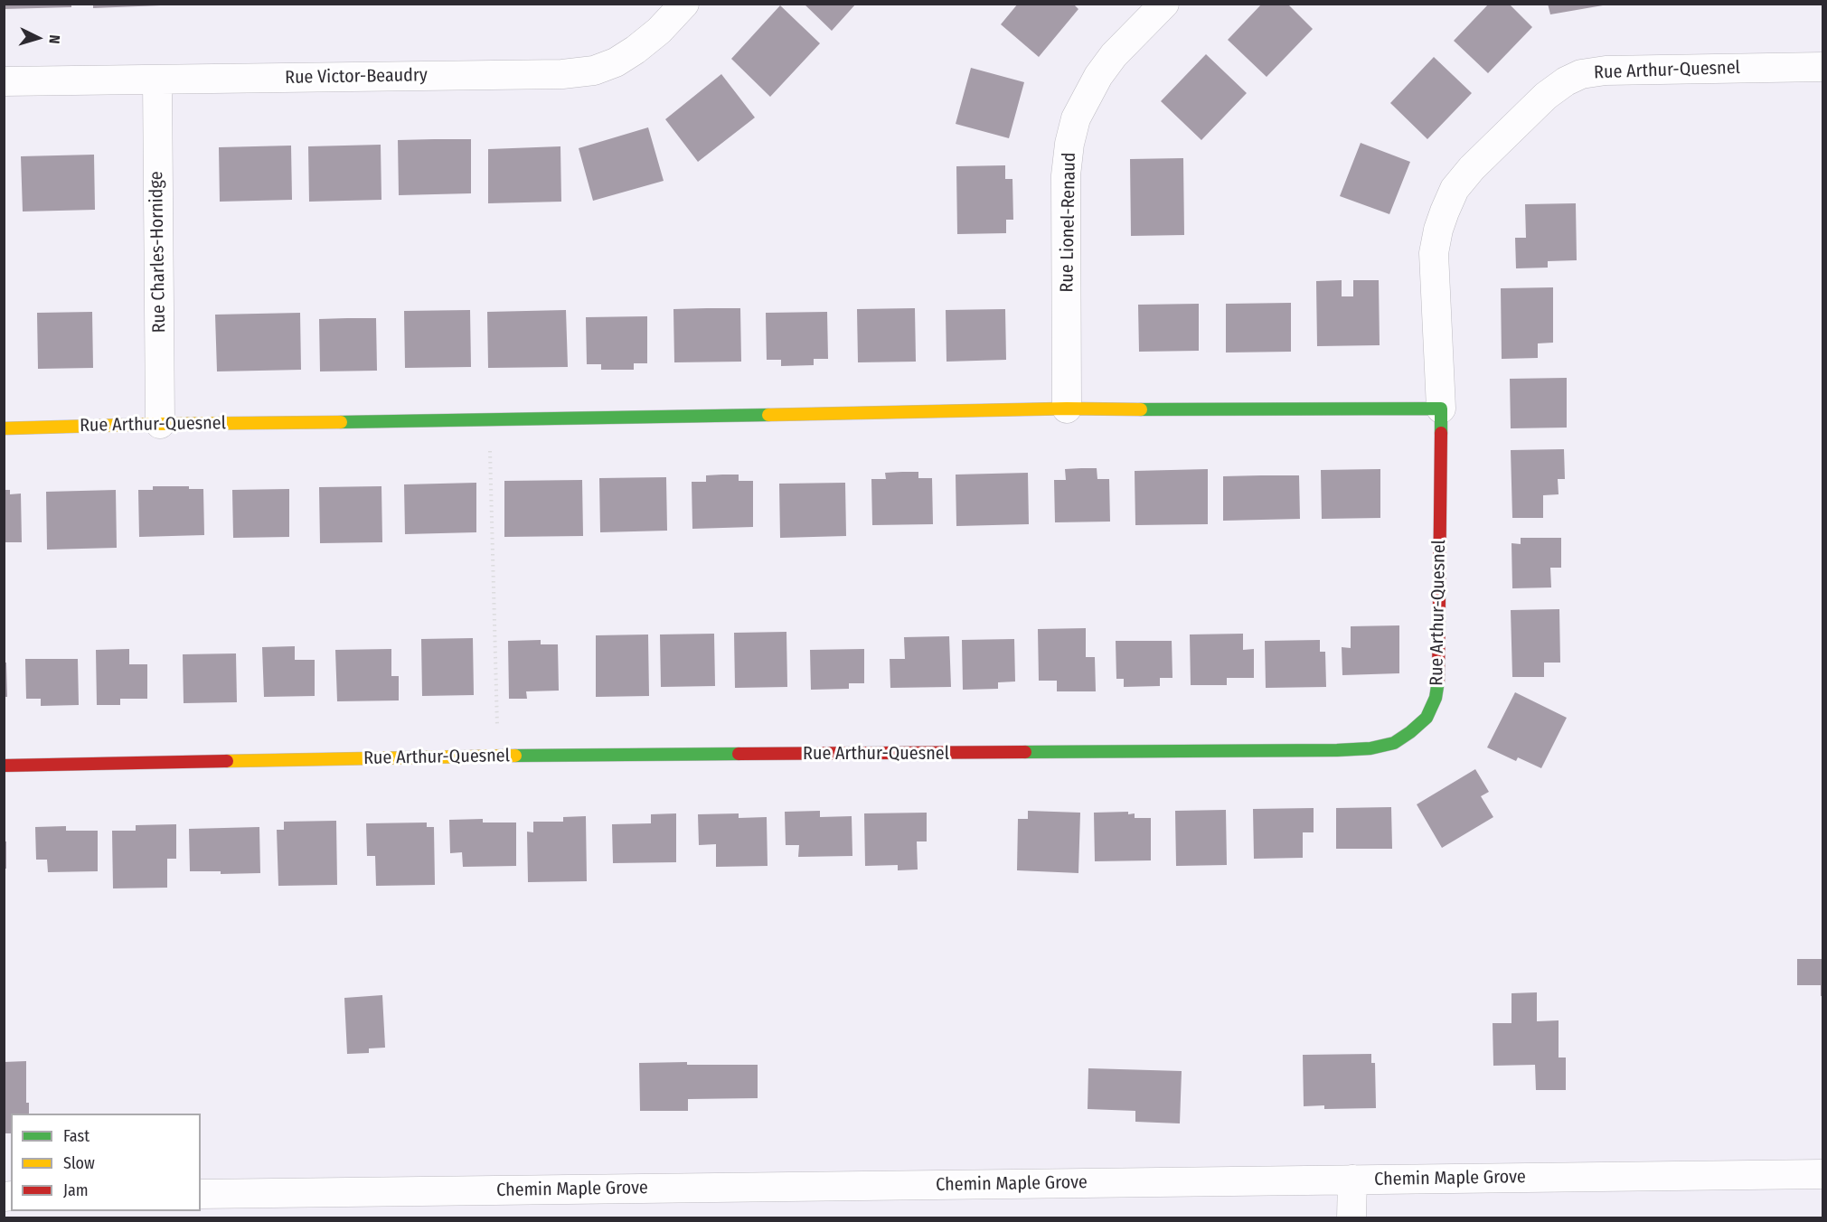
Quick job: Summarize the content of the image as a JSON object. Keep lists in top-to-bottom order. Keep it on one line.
{"streets":{"street":["Rue Arthur-Quesnel","Rue Victor-Beaudry","Rue Lionel-Renaud","Rue Charles-Hornidge","Chemin Maple Grove"]},"crossings":[["Rue Arthur-Quesnel","Rue Lionel-Renaud"],["Rue Arthur-Quesnel","Rue Charles-Hornidge"],["Rue Victor-Beaudry","Rue Charles-Hornidge"]],"legend":["Fast","Slow","Jam"],"north":"right"}
